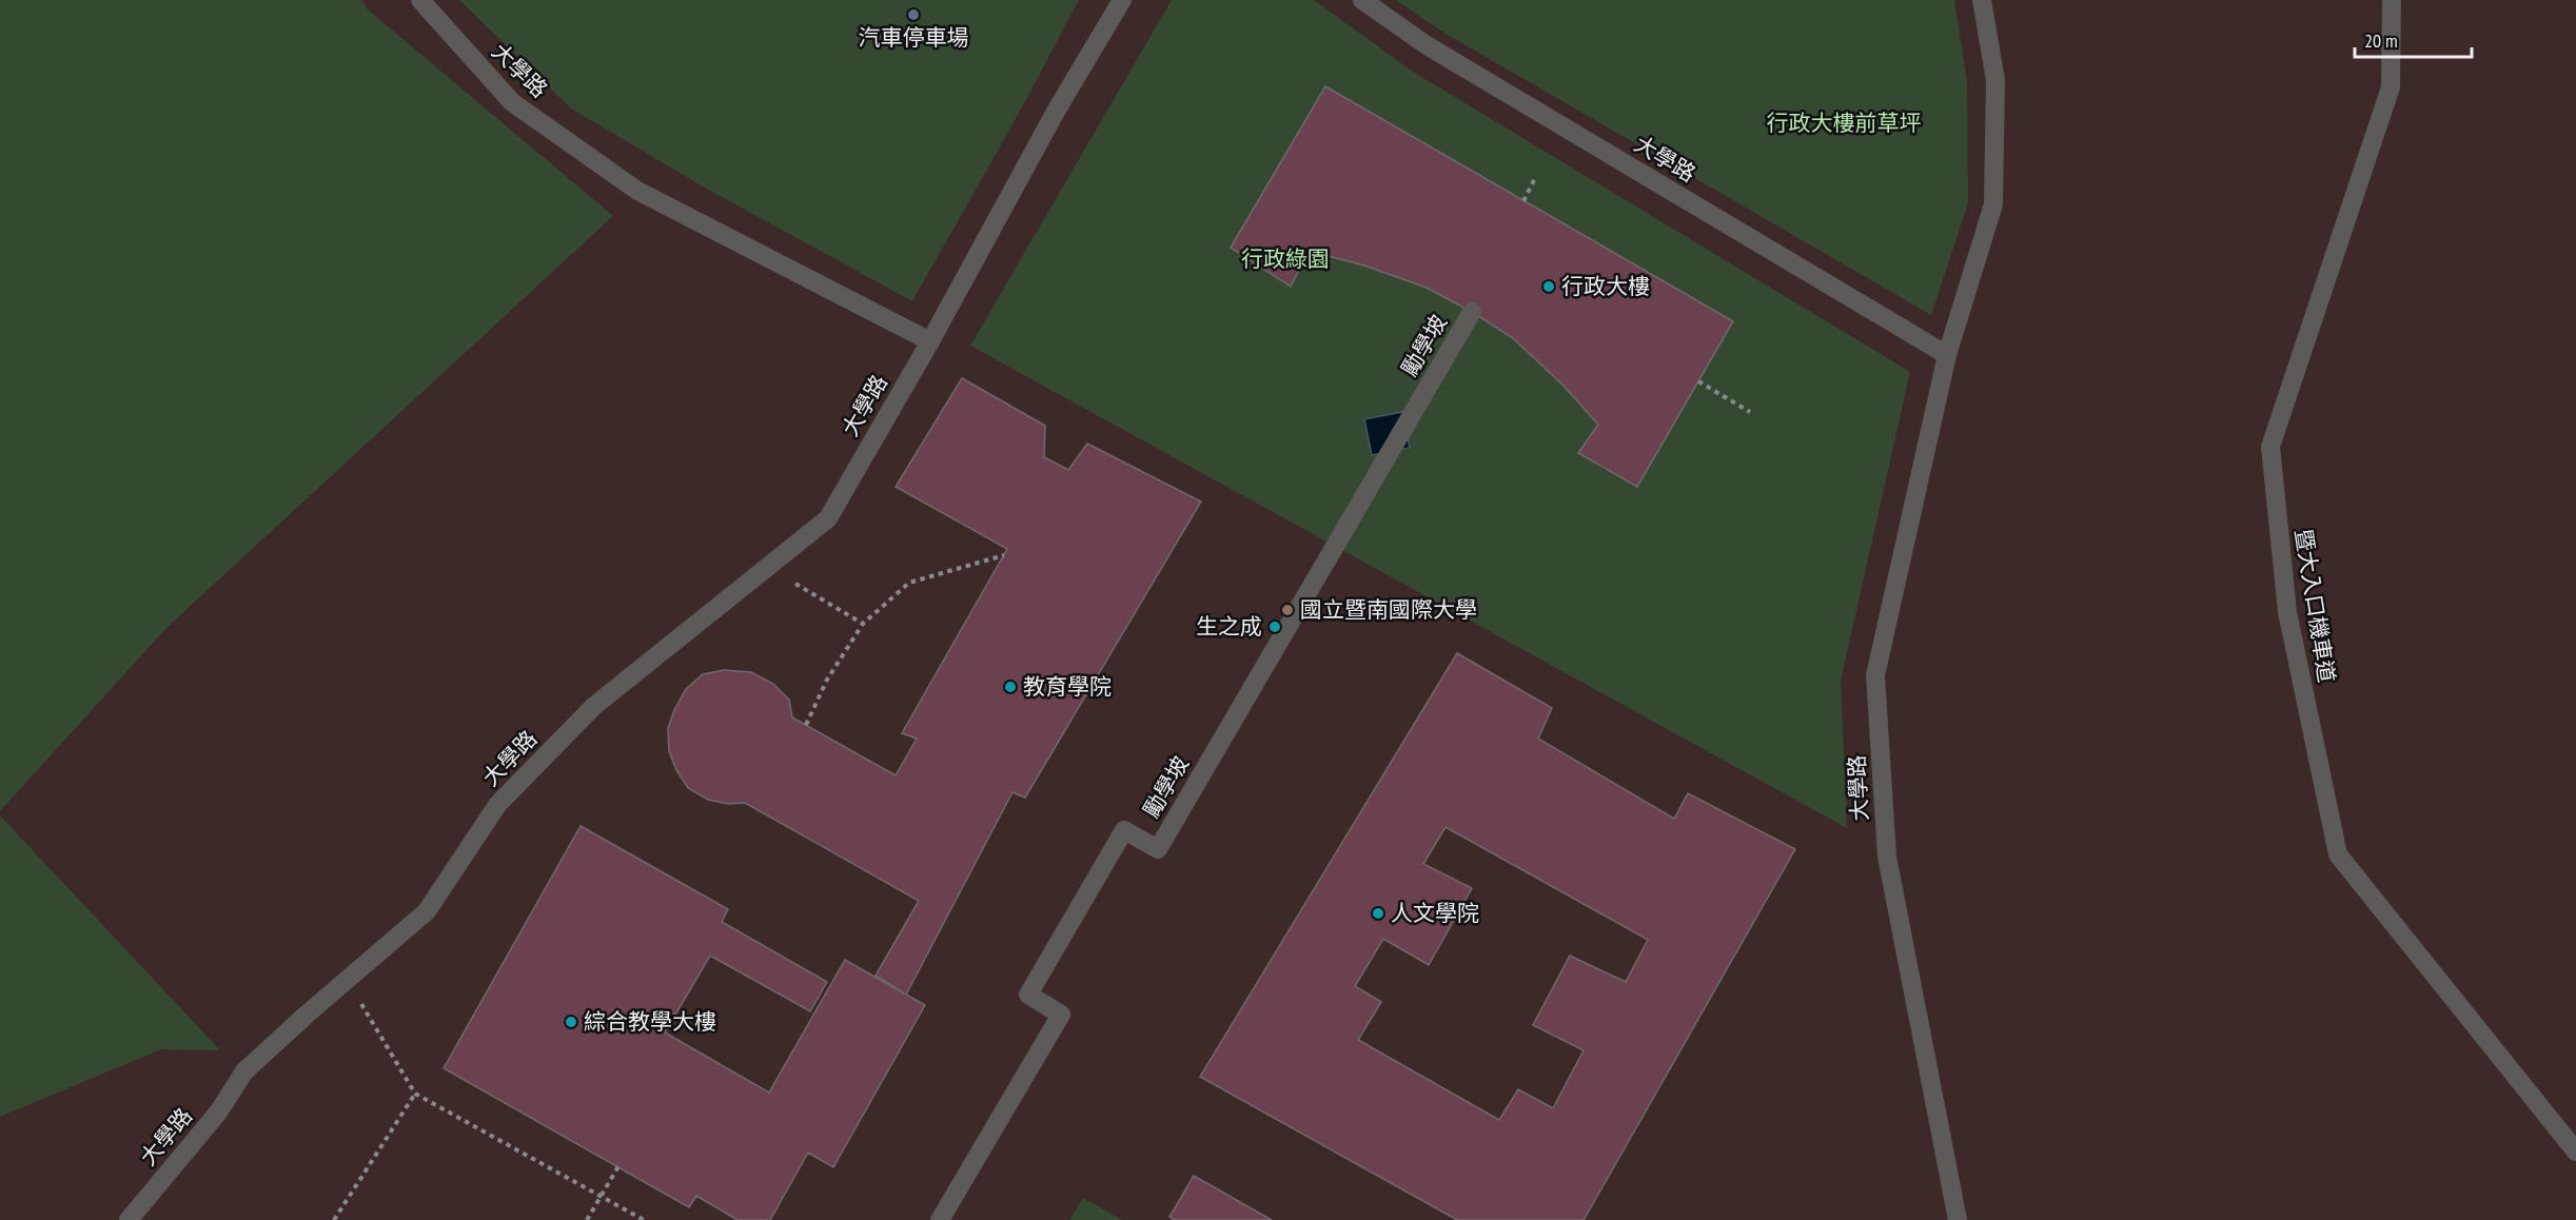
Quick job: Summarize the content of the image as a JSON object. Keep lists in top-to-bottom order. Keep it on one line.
{"streets":{"street":["大學路","勵學坡","暨大入口機車道"]},"parks":["行政大樓前草坪","行政綠園"],"places":["汽車停車場","行政大樓","國立暨南國際大學","生之成","教育學院","人文學院","綜合教學大樓"],"scale_bar":"20 m"}
